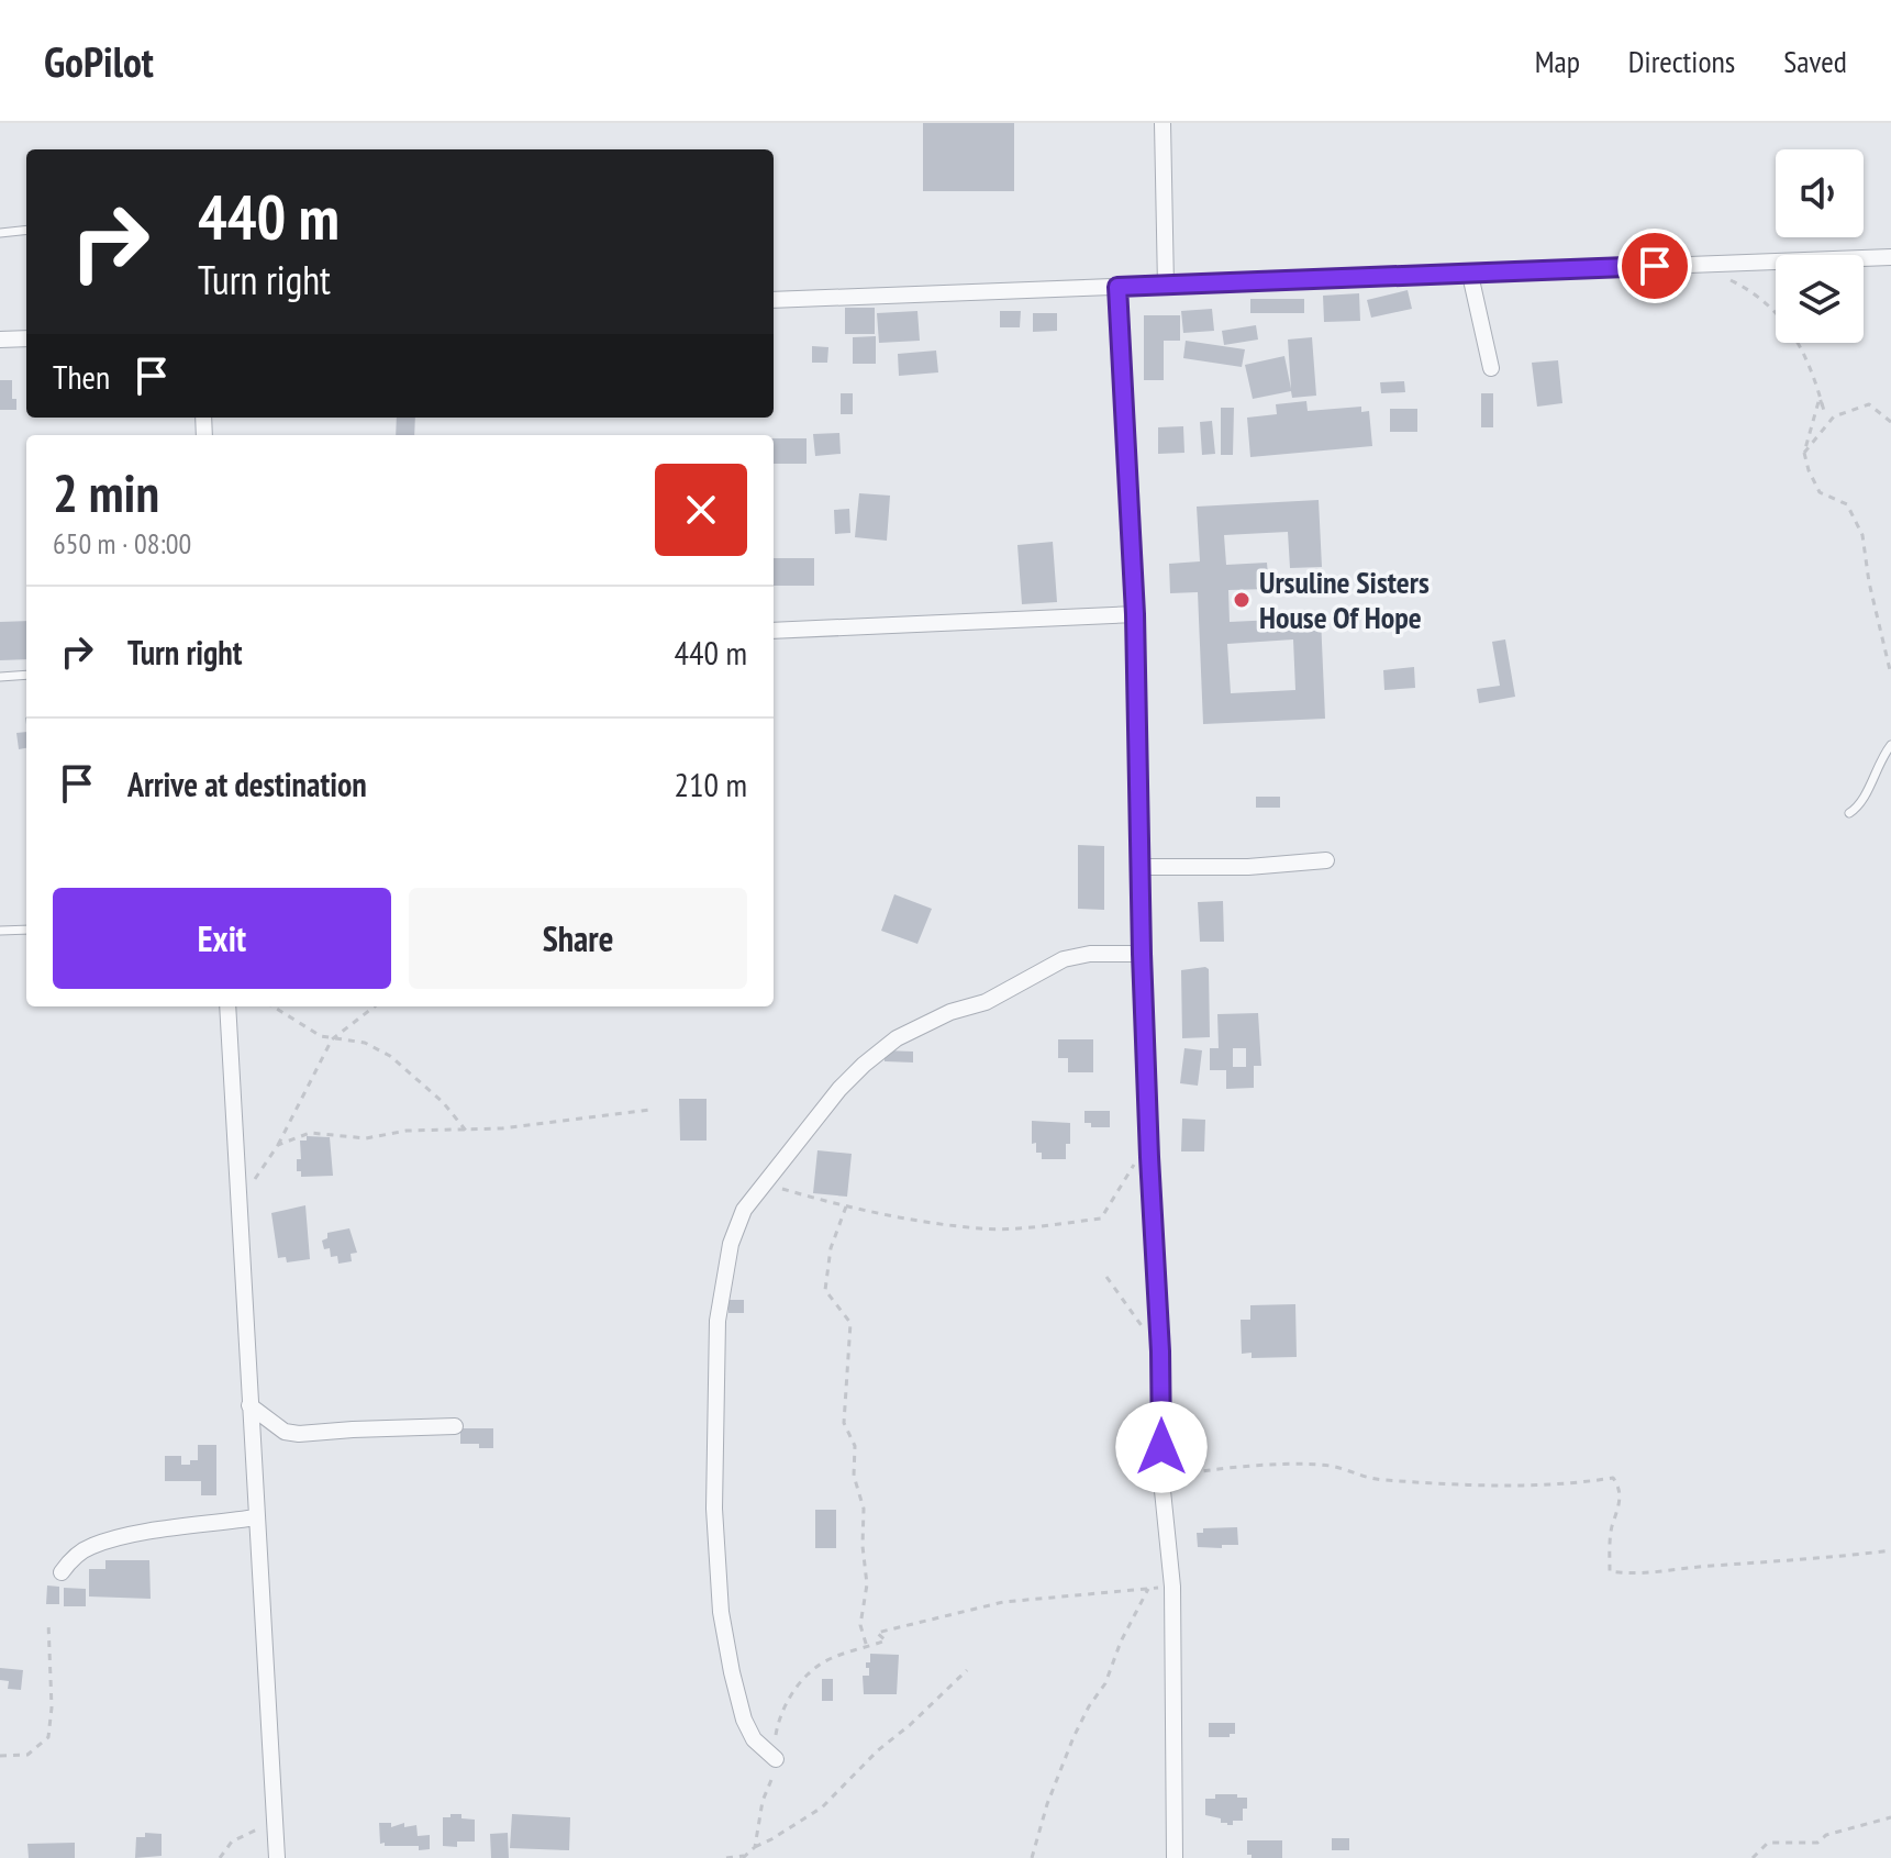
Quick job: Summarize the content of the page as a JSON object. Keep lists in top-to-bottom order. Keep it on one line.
{"places":["Ursuline Sisters House Of Hope"],"page":{"header":"GoPilot","nav":["Map","Directions","Saved"],"turn":["440 m","Turn right"],"then":"Then","heading":["2 min","650 m · 08:00"],"list":[{"name":"Turn right","value":"440 m"},{"name":"Arrive at destination","value":"210 m"}],"buttons":["Exit","Share"]}}
